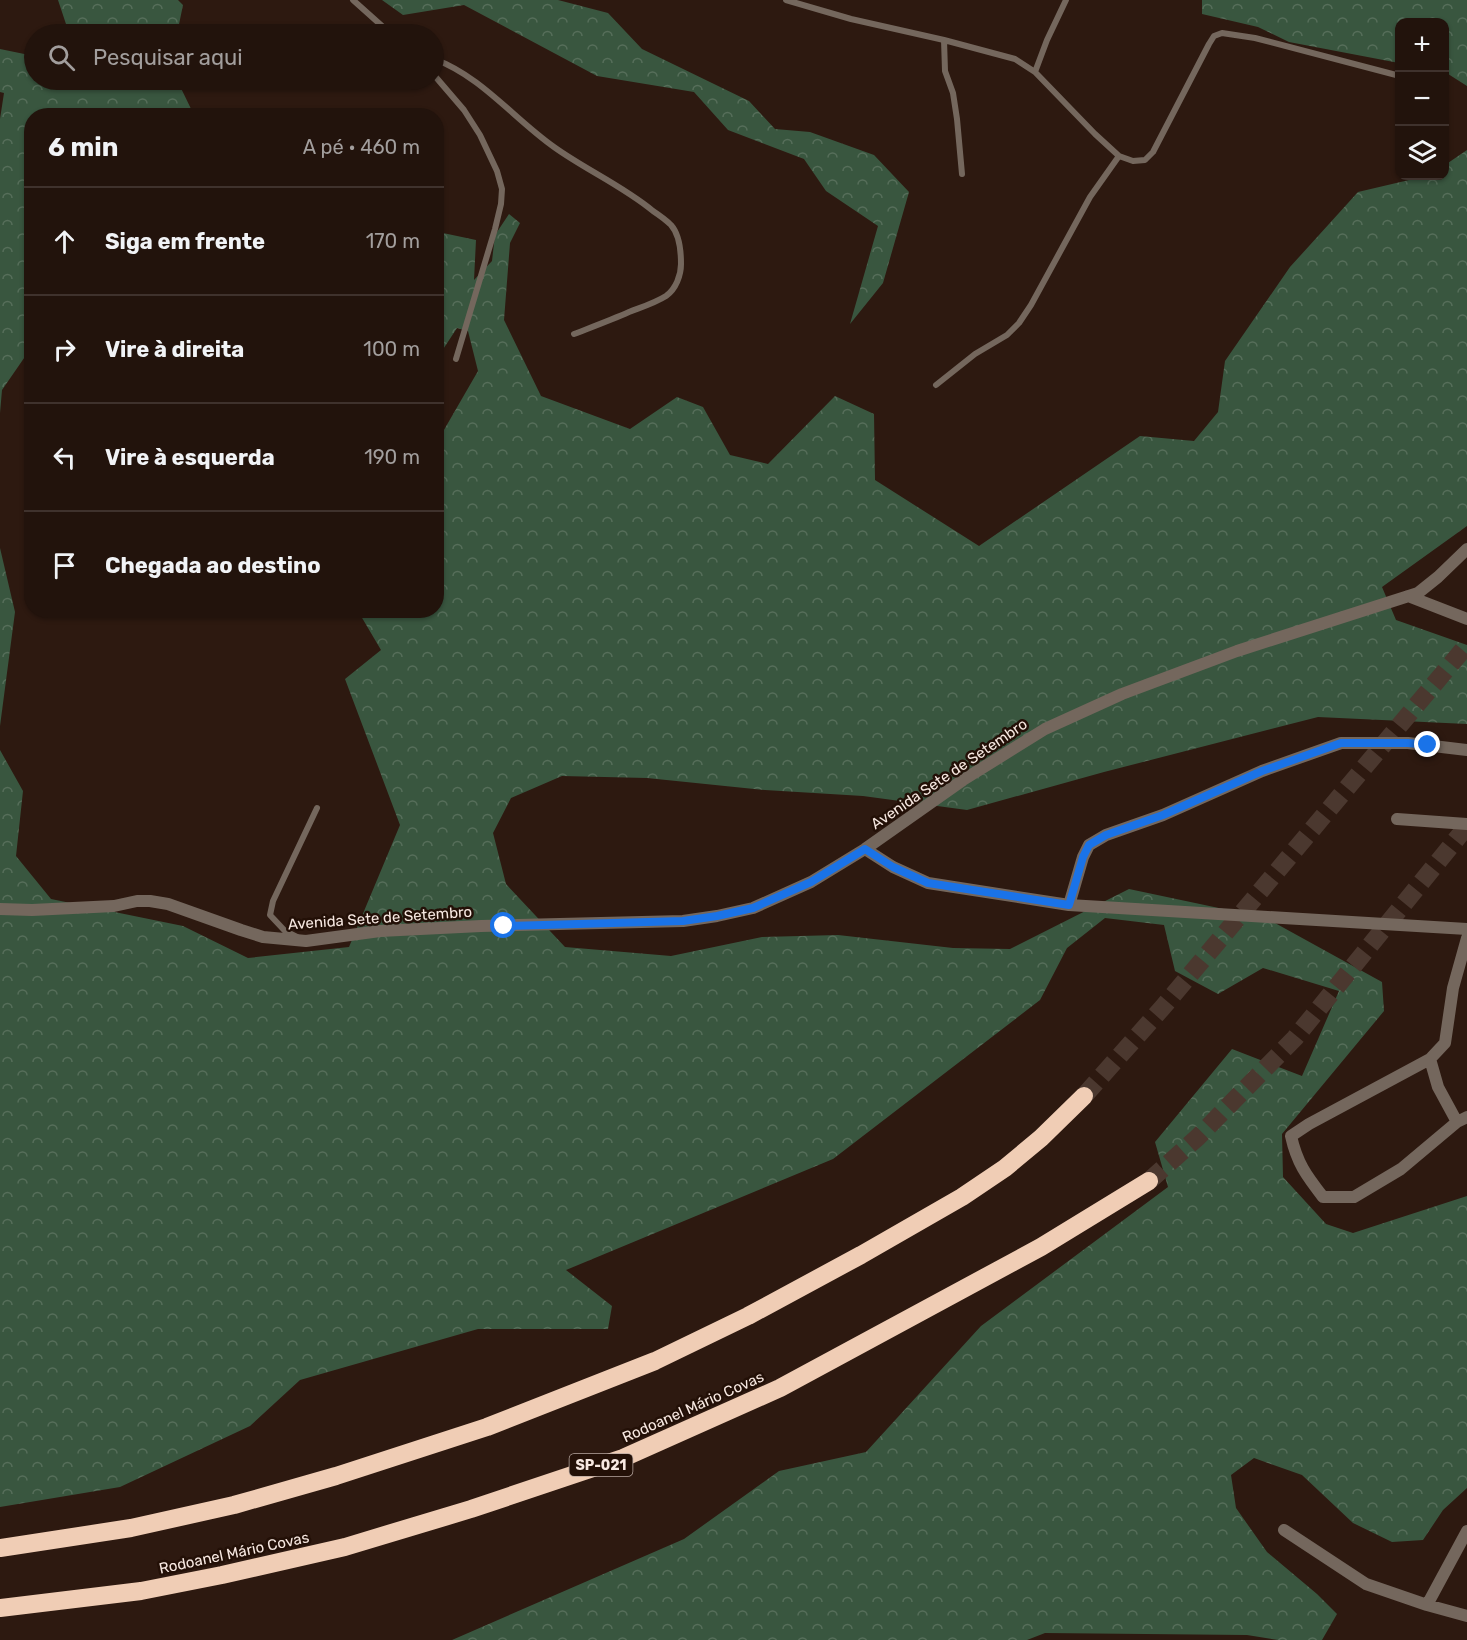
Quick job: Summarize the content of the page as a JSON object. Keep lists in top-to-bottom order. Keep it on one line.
{"streets":{"highway":["Rodoanel Mário Covas","SP-021"],"street":["Avenida Sete de Setembro"]},"page":{"map_buttons":["+","−"],"search":"Pesquisar aqui","heading":["6 min","A pé · 460 m"],"list":[["Siga em frente","170 m"],["Vire à direita","100 m"],["Vire à esquerda","190 m"],"Chegada ao destino"]}}
